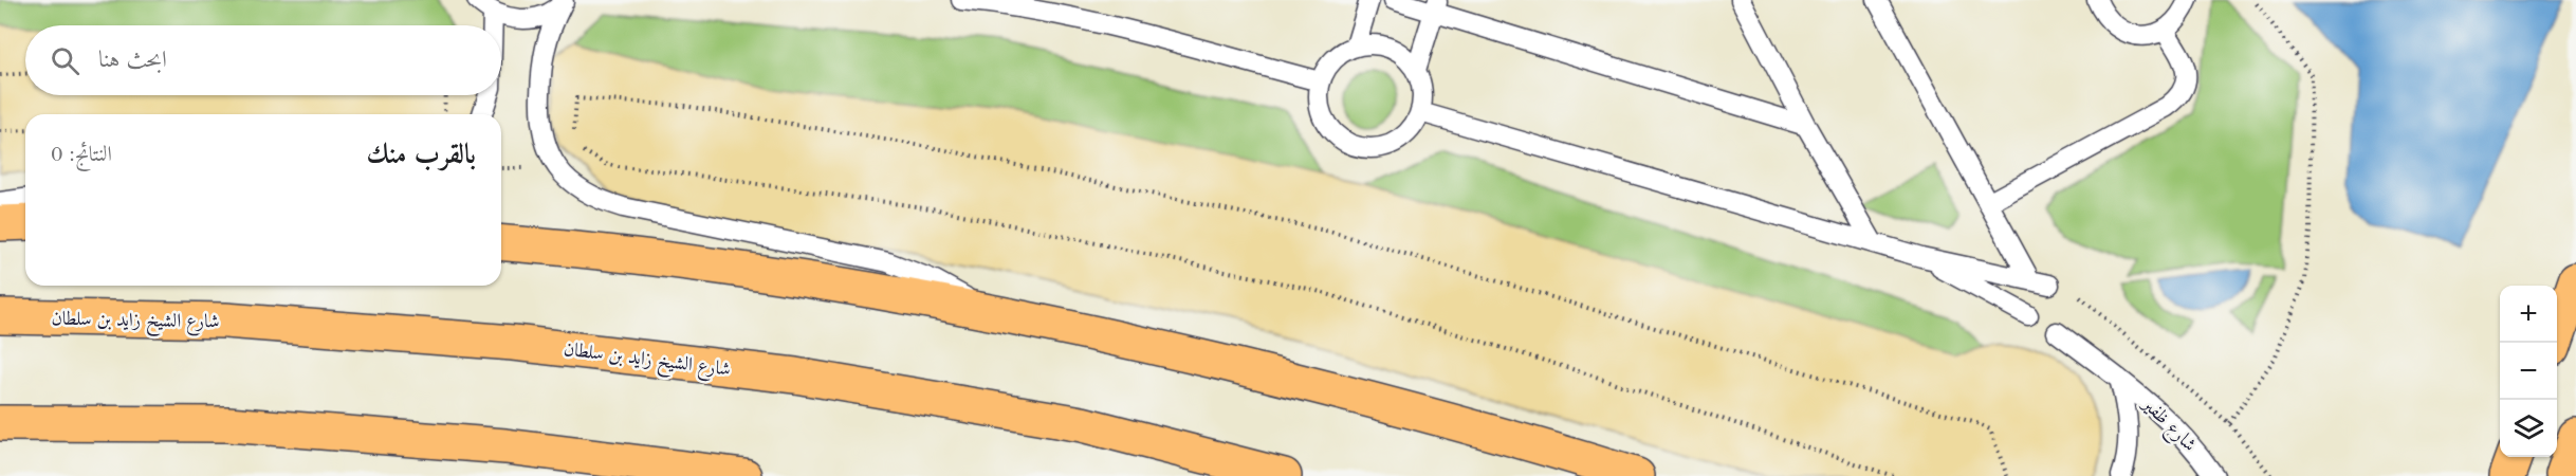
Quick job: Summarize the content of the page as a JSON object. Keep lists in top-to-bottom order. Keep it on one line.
{"streets":{"main road":["شارع الشيخ زايد بن سلطان"],"lane":["شارع ظفير"]},"page":{"search":"ابحث هنا","heading":["بالقرب منك","النتائج: 0"],"map_buttons":["+","−"]}}
